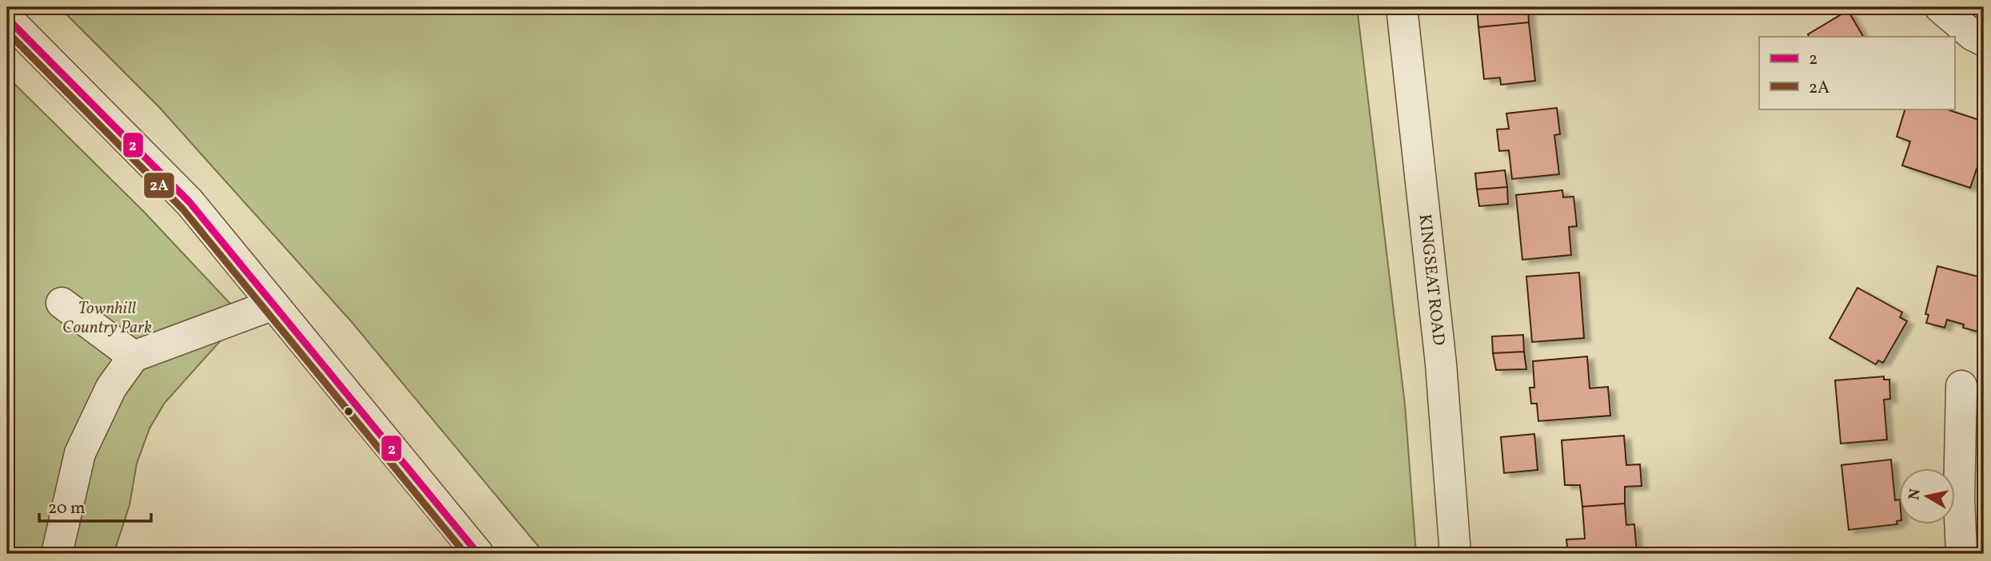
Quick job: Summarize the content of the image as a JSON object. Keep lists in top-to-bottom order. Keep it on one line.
{"streets":{"street":["KINGSEAT ROAD"]},"parks":["Townhill Country Park"],"lines":["transit line 2","transit line 2A"],"legend":["2","2A"],"scale_bar":"20 m","north":"left"}
